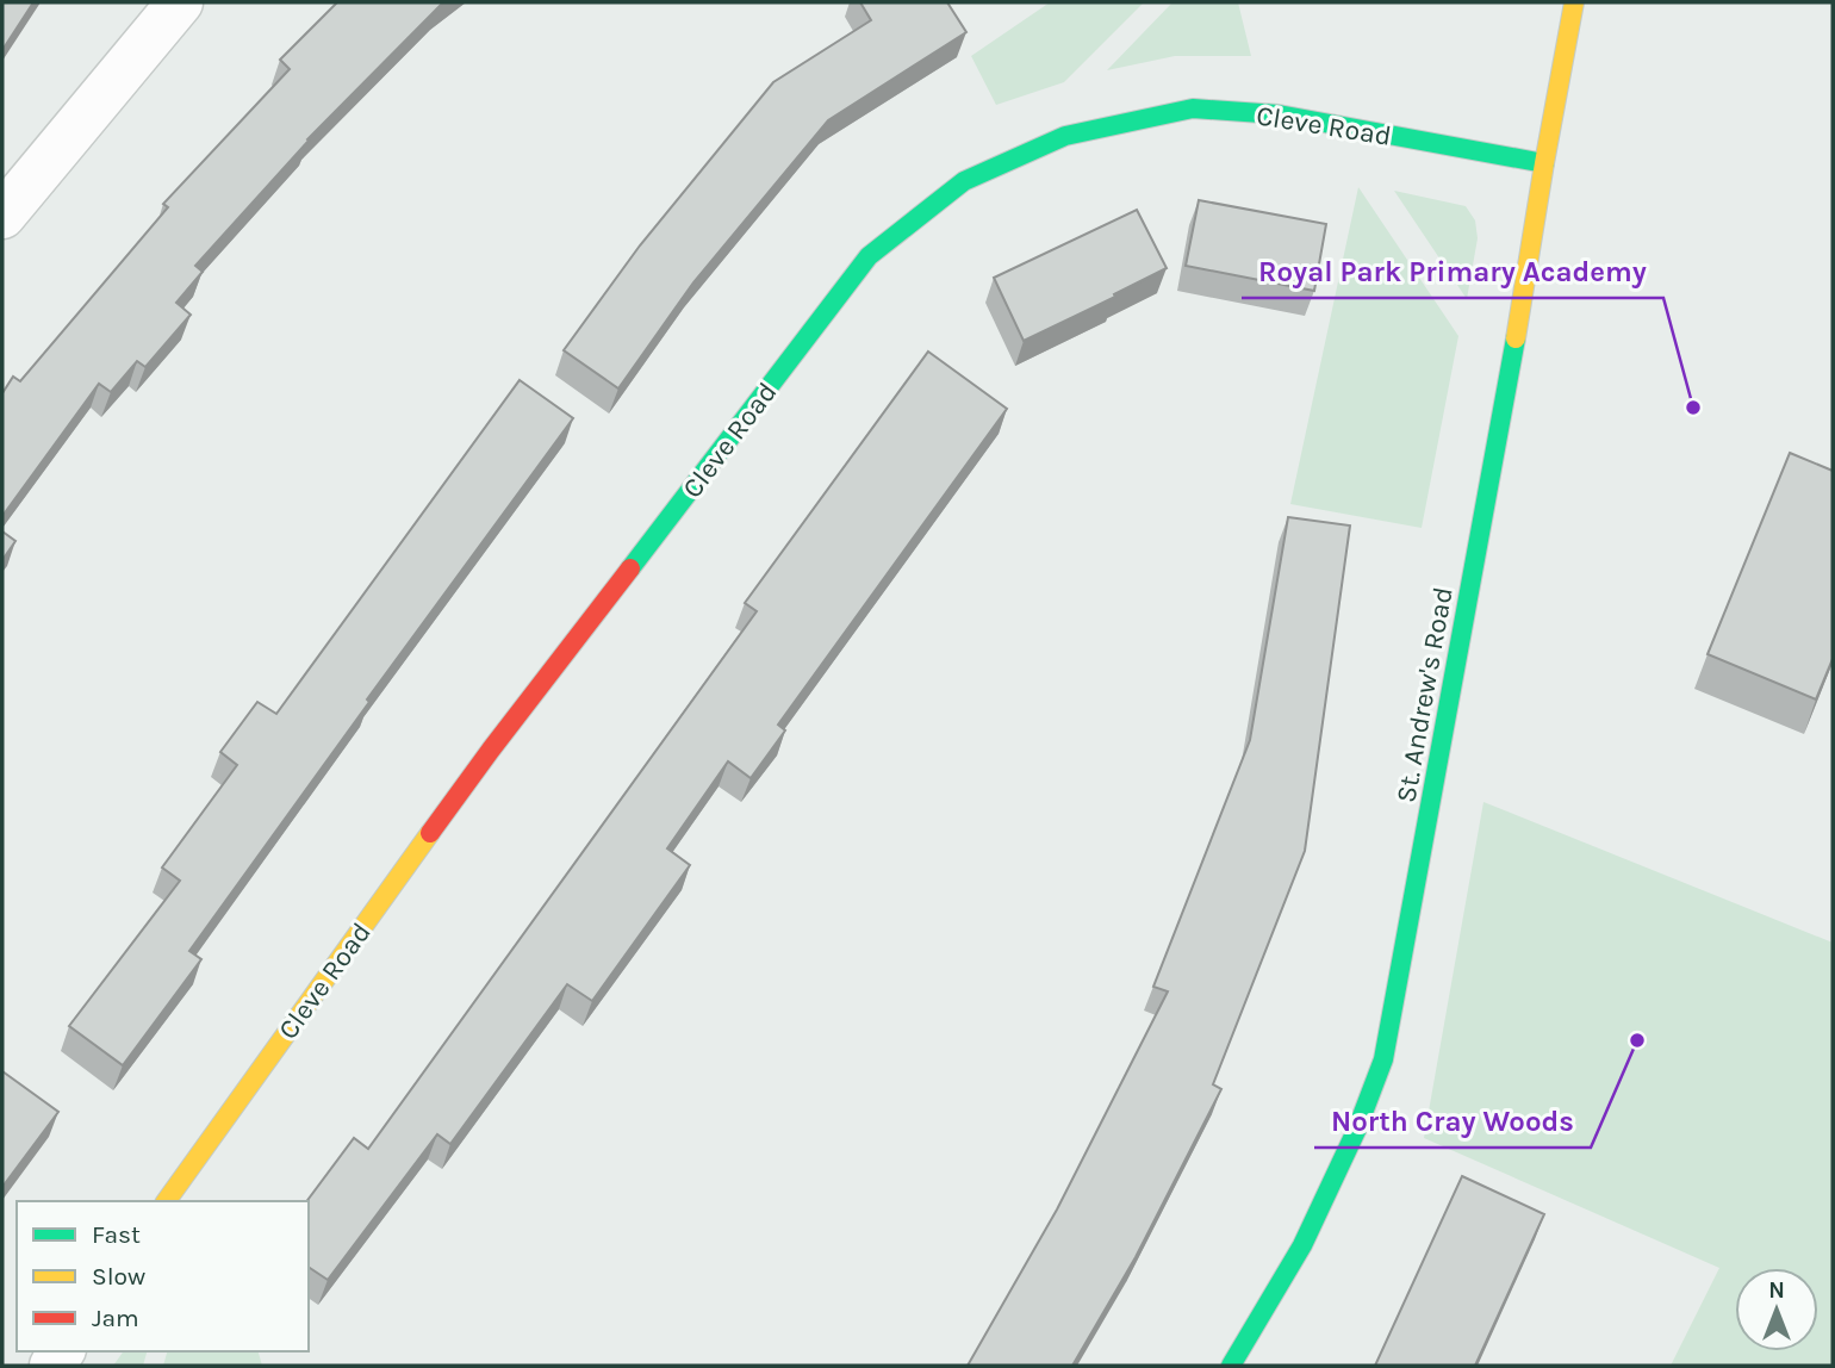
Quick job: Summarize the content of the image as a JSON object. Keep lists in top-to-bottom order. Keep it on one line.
{"streets":{"street":["Cleve Road","St. Andrew's Road"]},"crossings":[["Cleve Road","St. Andrew's Road"]],"places":["Royal Park Primary Academy","North Cray Woods"],"legend":["Fast","Slow","Jam"],"north":"top"}
